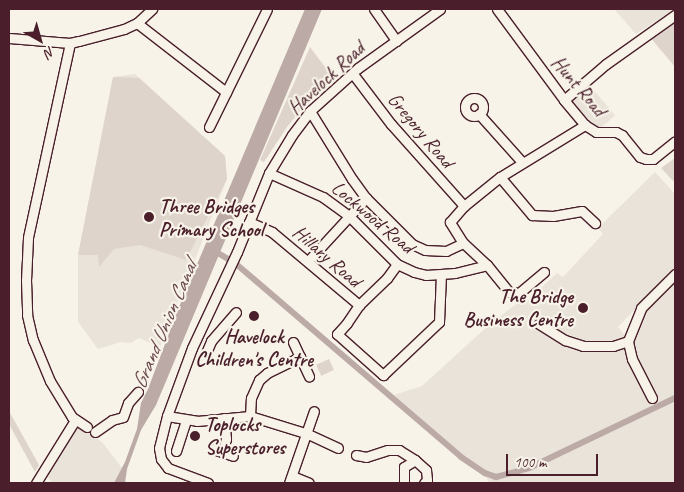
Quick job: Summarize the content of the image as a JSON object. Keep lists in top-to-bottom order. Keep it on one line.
{"streets":{"street":["Havelock Road","Hunt Road","Gregory Road","Lockwood Road","Hillary Road"]},"crossings":[["Havelock Road","Gregory Road"],["Havelock Road","Lockwood Road"],["Havelock Road","Hillary Road"],["Lockwood Road","Hillary Road"]],"water":["Grand Union Canal"],"places":["Three Bridges Primary School","The Bridge Business Centre","Havelock Children's Centre","Toplocks Superstores"],"scale_bar":"100 m","north":"bottom right"}
